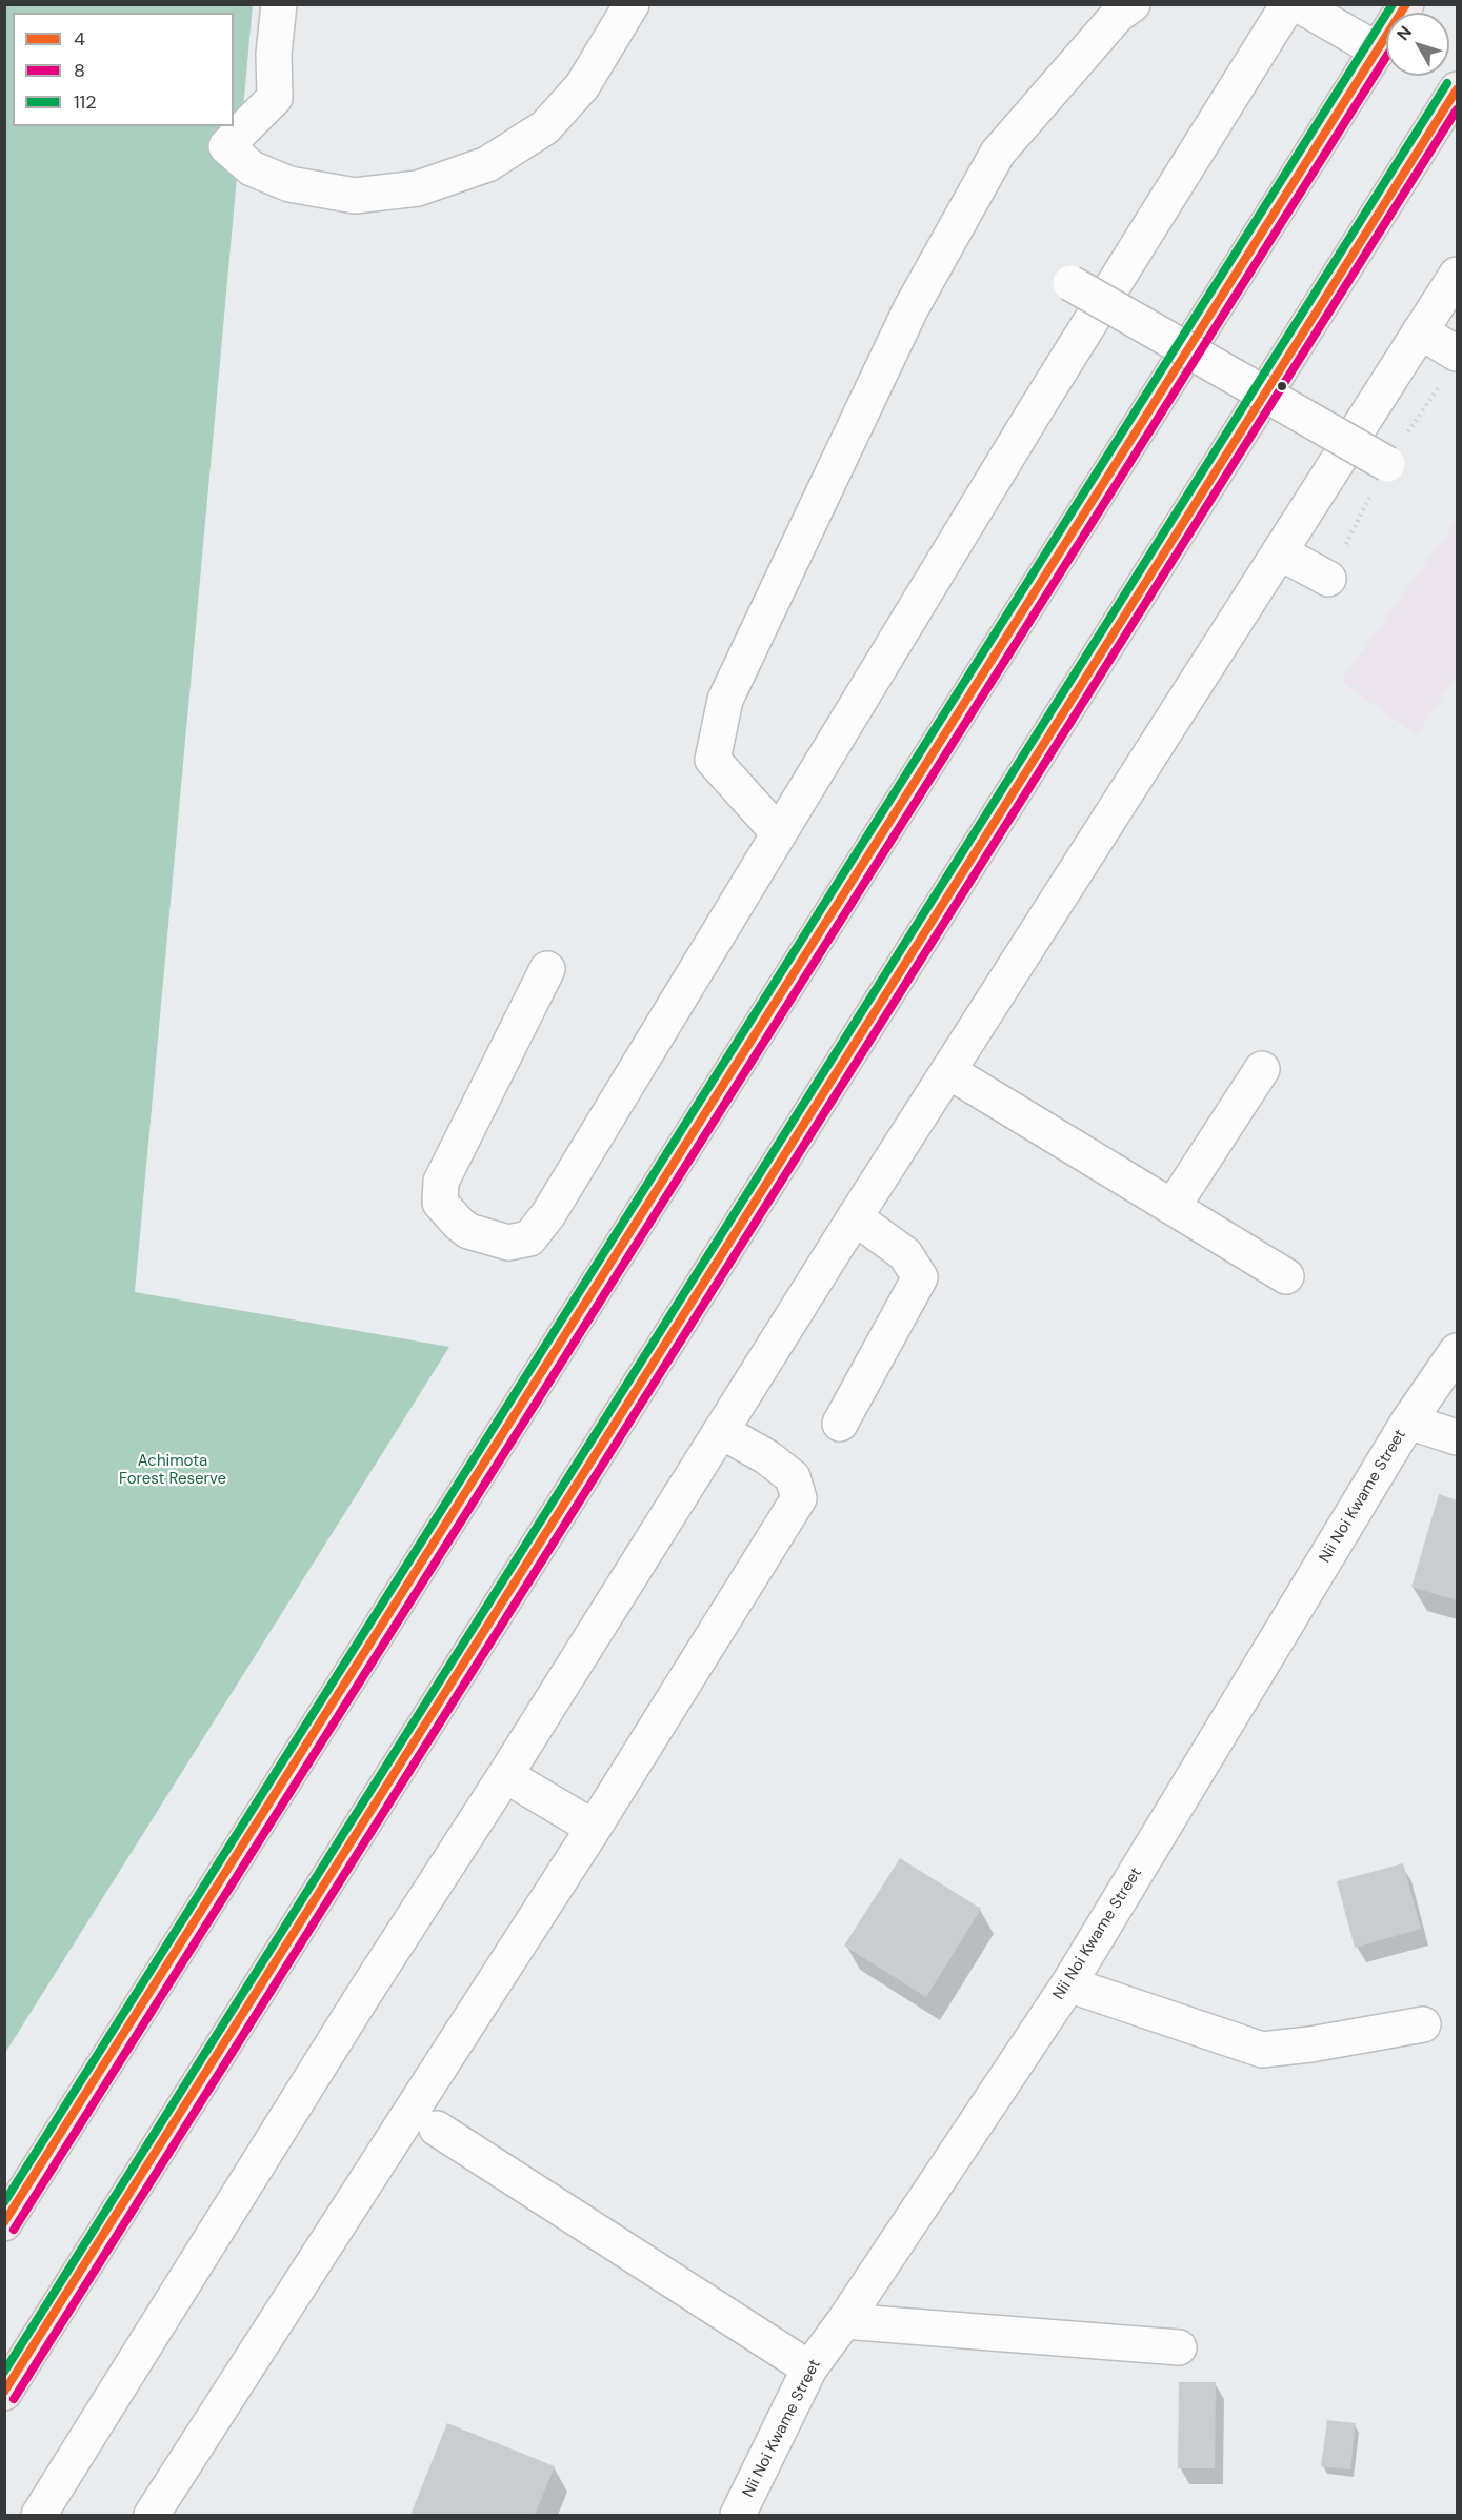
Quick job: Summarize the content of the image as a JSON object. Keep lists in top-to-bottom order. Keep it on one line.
{"streets":{"street":["Nii Noi Kwame Street"]},"parks":["Achimota Forest Reserve"],"lines":["transit line 4","transit line 112","transit line 8"],"legend":["4","8","112"],"north":"top left"}
